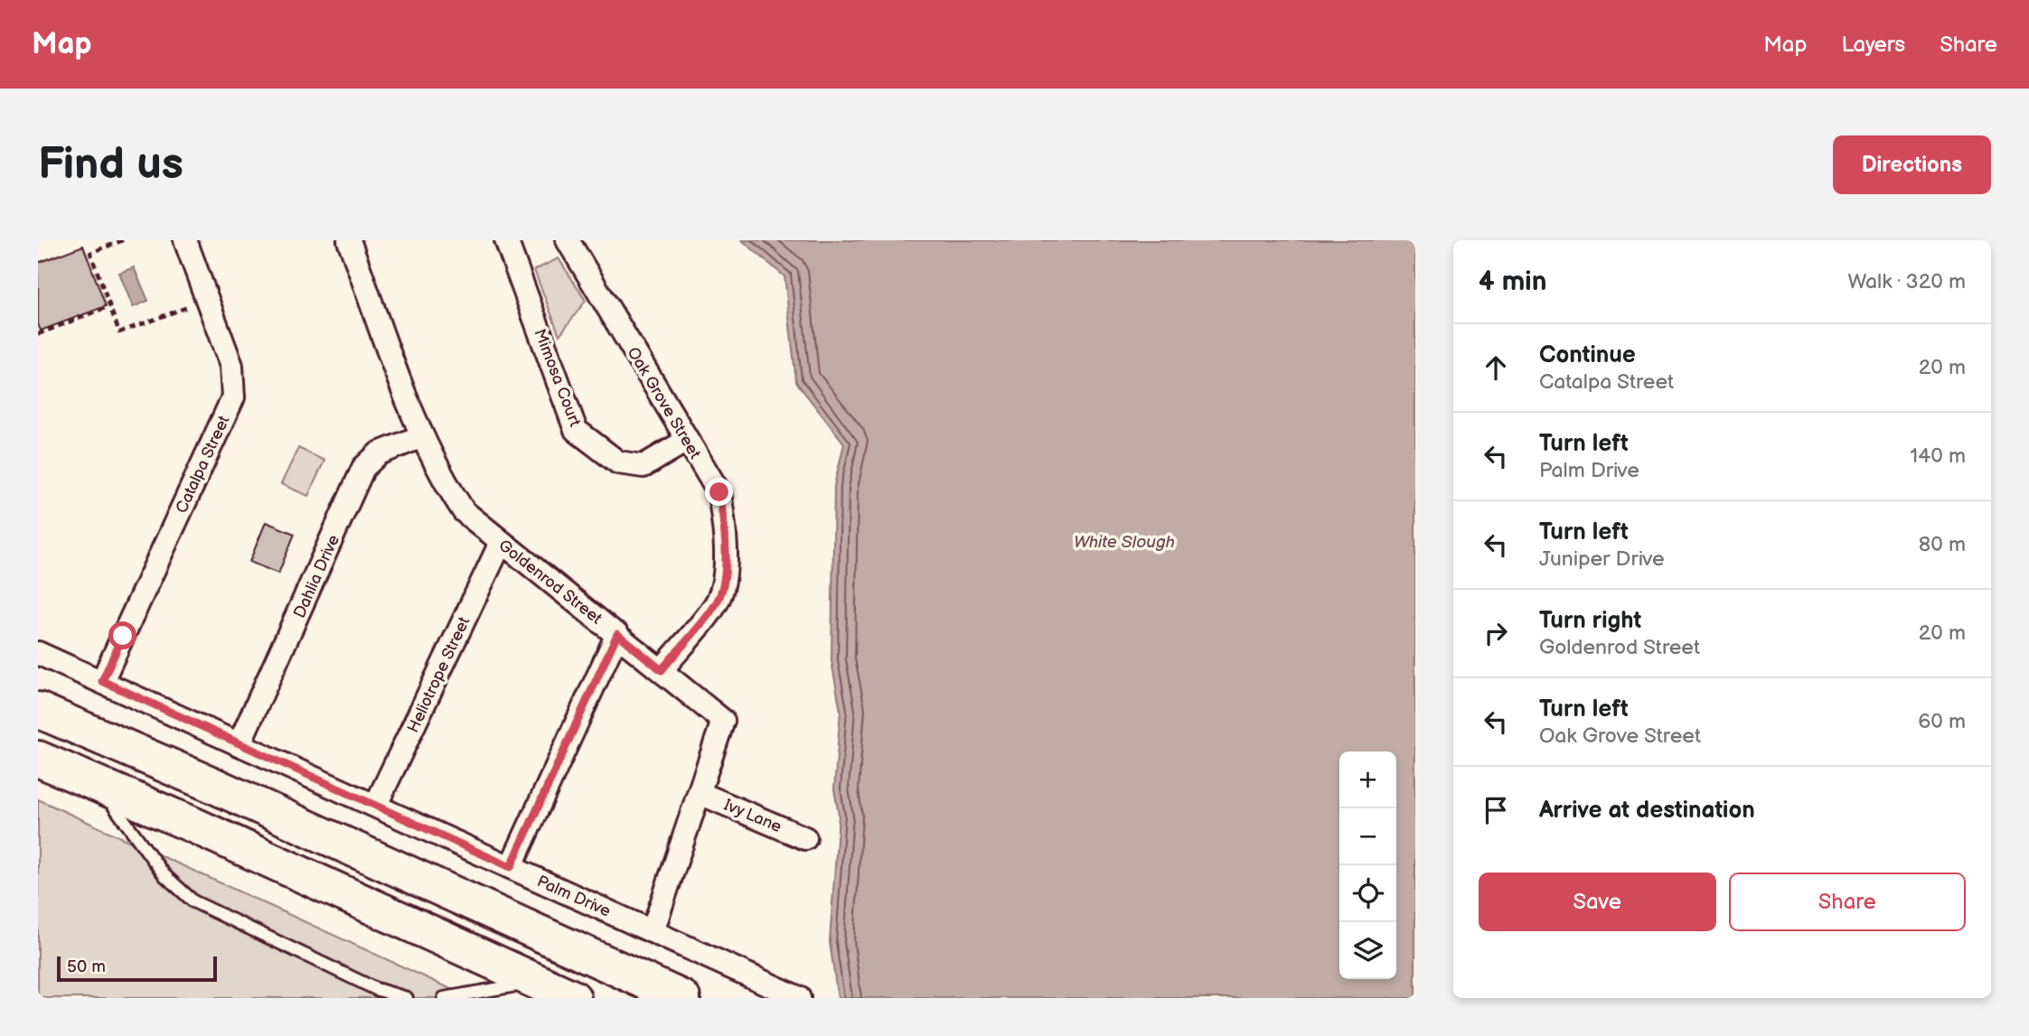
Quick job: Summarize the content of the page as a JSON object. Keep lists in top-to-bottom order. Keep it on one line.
{"streets":{"street":["Mimosa Court","Oak Grove Street","Catalpa Street","Dahlia Drive","Goldenrod Street","Heliotrope Street","Ivy Lane","Palm Drive"]},"crossings":[["Mimosa Court","Oak Grove Street"],["Oak Grove Street","Goldenrod Street"],["Catalpa Street","Palm Drive"],["Dahlia Drive","Goldenrod Street"],["Dahlia Drive","Palm Drive"],["Goldenrod Street","Heliotrope Street"],["Goldenrod Street","Ivy Lane"],["Goldenrod Street","Palm Drive"],["Heliotrope Street","Palm Drive"]],"water":["White Slough"],"scale_bar":"50 m","page":{"header":"Map","nav":["Map","Layers","Share"],"buttons":["Directions",["Save","Share"]],"title":"Find us","heading":["4 min","Walk · 320 m"],"list":[["Continue","Catalpa Street","20 m"],["Turn left","Palm Drive","140 m"],["Turn left","Juniper Drive","80 m"],["Turn right","Goldenrod Street","20 m"],["Turn left","Oak Grove Street","60 m"],"Arrive at destination"],"map_buttons":["+","−"],"scale":"50 m"}}
